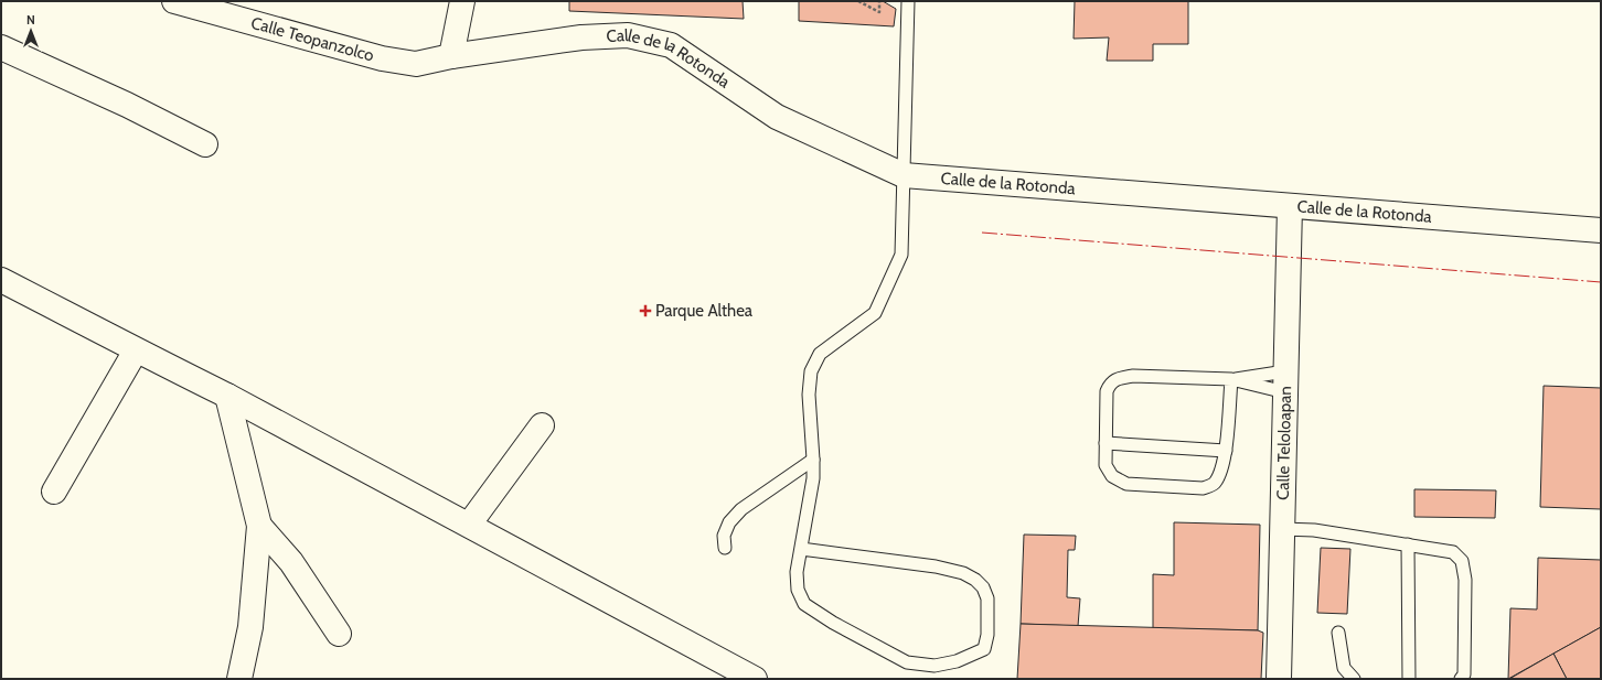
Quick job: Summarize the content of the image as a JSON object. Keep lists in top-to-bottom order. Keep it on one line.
{"streets":{"street":["Calle Teopanzolco","Calle de la Rotonda","Calle Teloloapan"]},"crossings":[["Calle Teopanzolco","Calle de la Rotonda"],["Calle de la Rotonda","Calle Teloloapan"]],"places":{"health":["Parque Althea"]},"north":"top"}
